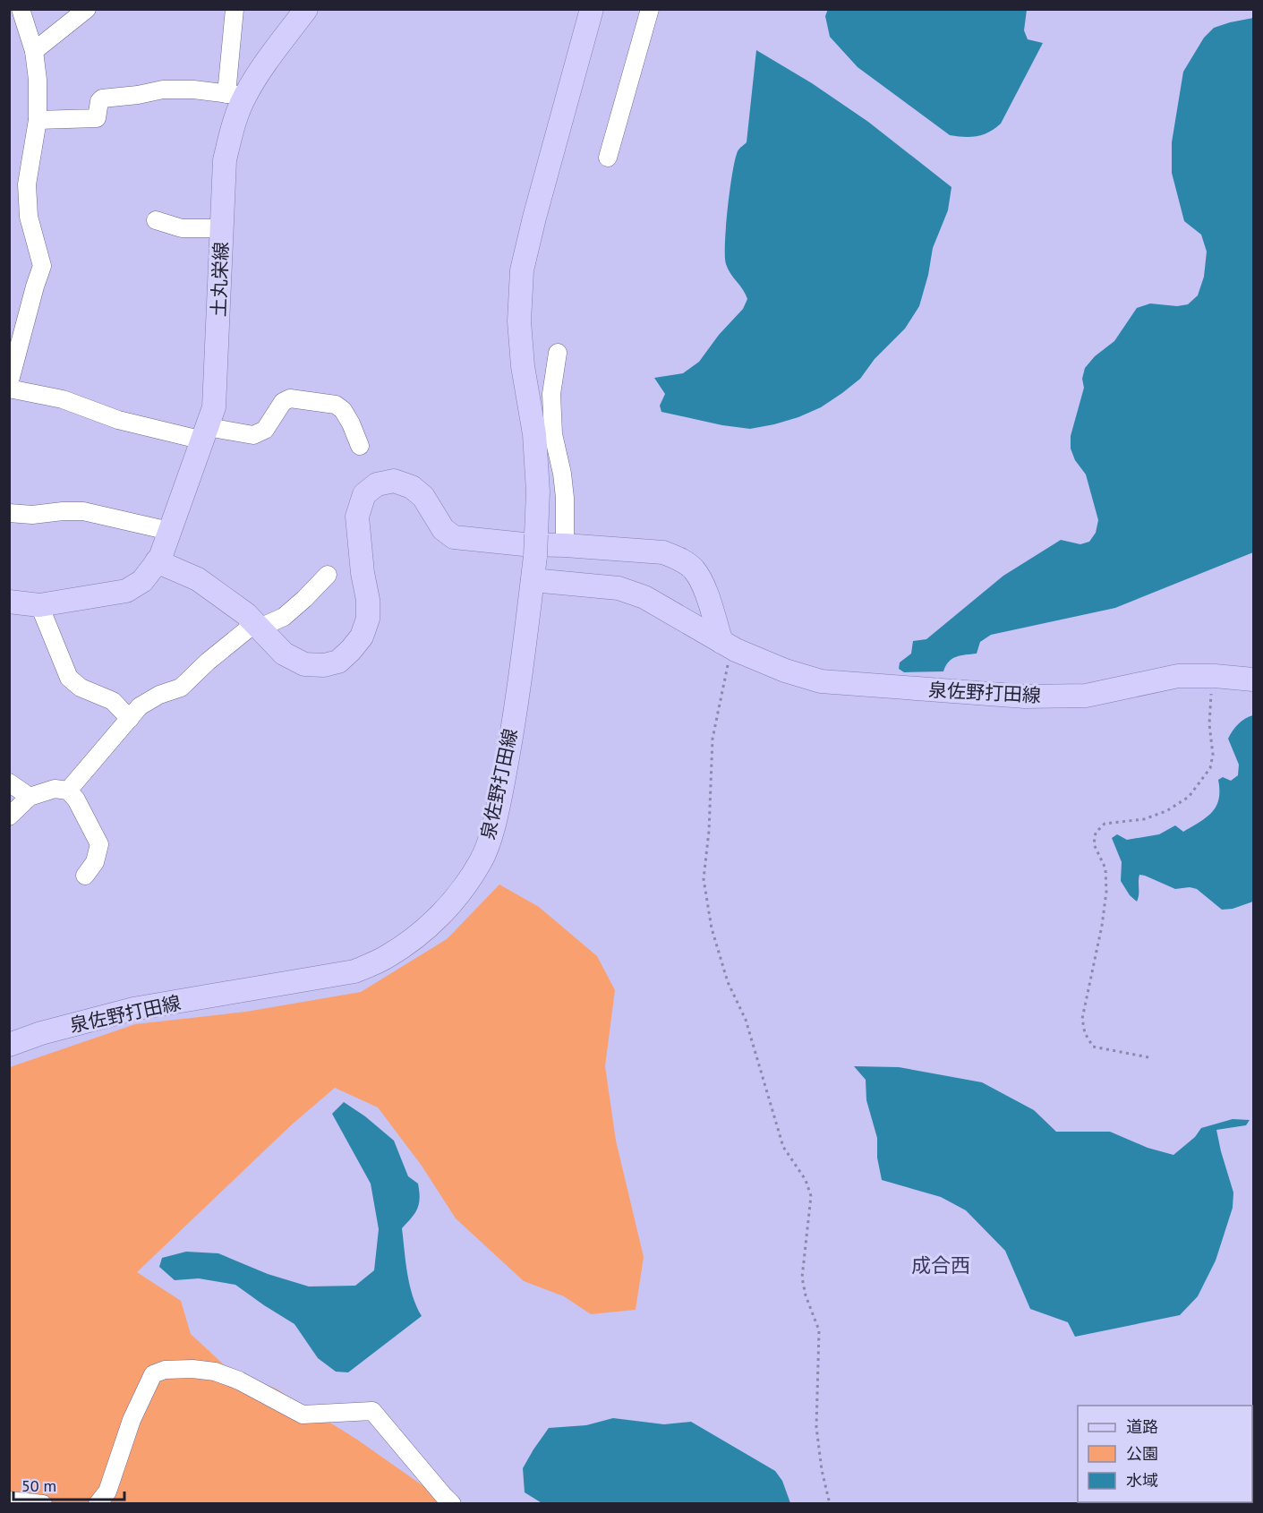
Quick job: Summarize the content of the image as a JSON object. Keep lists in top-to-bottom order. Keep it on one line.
{"streets":{"main road":["土丸栄線","泉佐野打田線"]},"districts":["成合西"],"legend":["道路","公園","水域"],"scale_bar":"50 m"}
